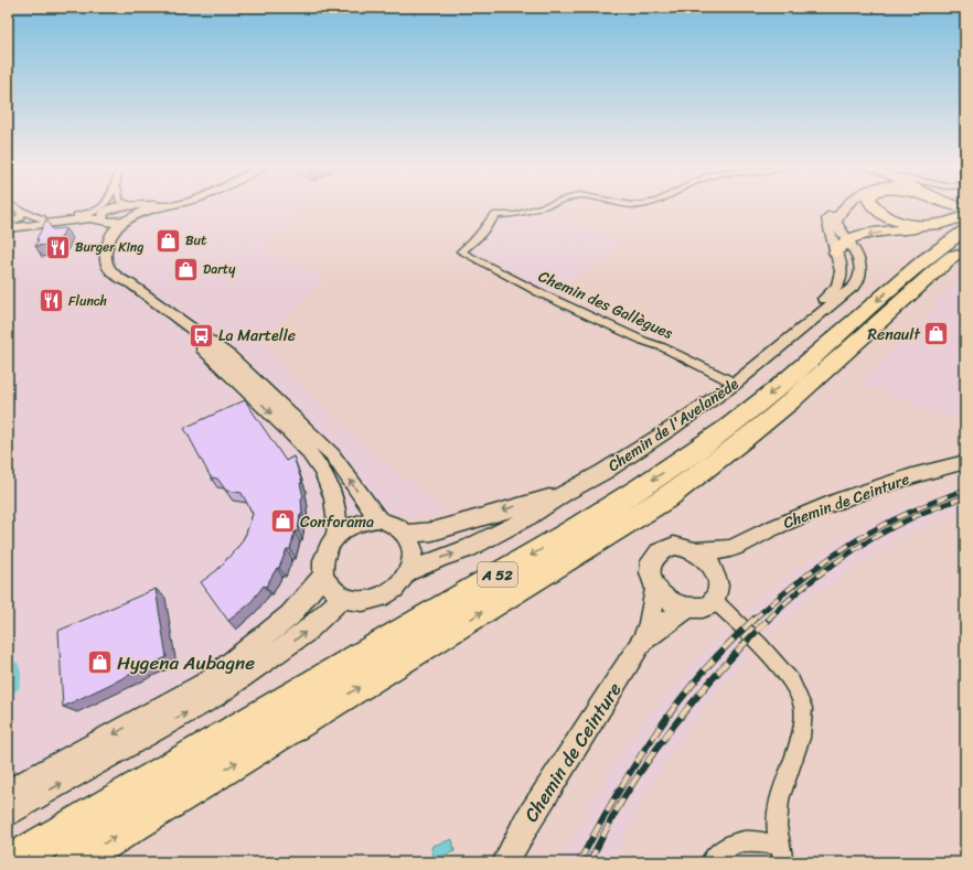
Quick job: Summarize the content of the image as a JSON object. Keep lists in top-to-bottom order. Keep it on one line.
{"streets":{"highway":["A 52"],"main road":["Chemin de l'Avelanède","Chemin de Ceinture"],"street":["Chemin des Gallègues"]},"crossings":[["Chemin des Gallègues","Chemin de l'Avelanède"]],"places":{"shop":["But","Darty","Renault","Conforama","Hygena Aubagne"],"restaurant":["Burger King","Flunch"],"bus stop":["La Martelle"]}}
